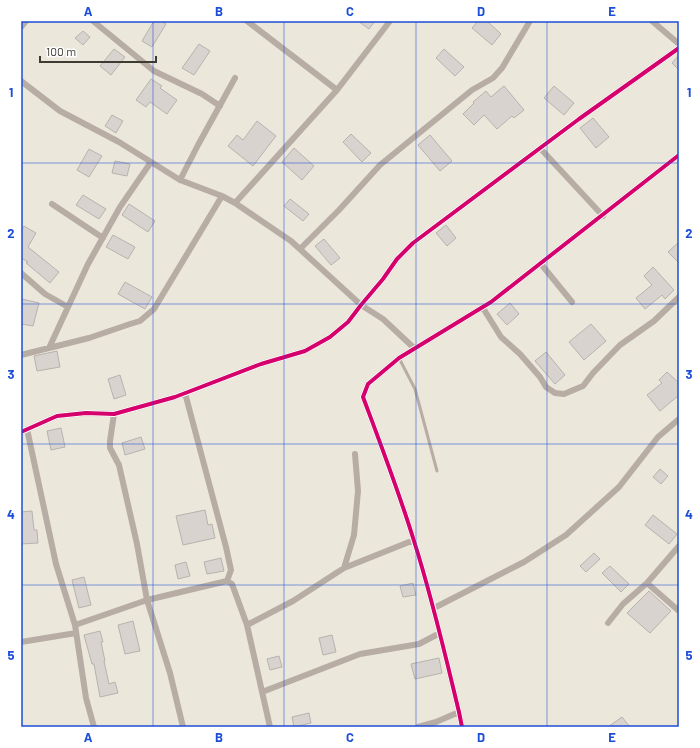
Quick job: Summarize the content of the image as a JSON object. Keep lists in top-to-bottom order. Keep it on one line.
{"scale_bar":"100 m","grid":{"columns":["A","B","C","D","E"],"rows":["1","2","3","4","5"]}}
